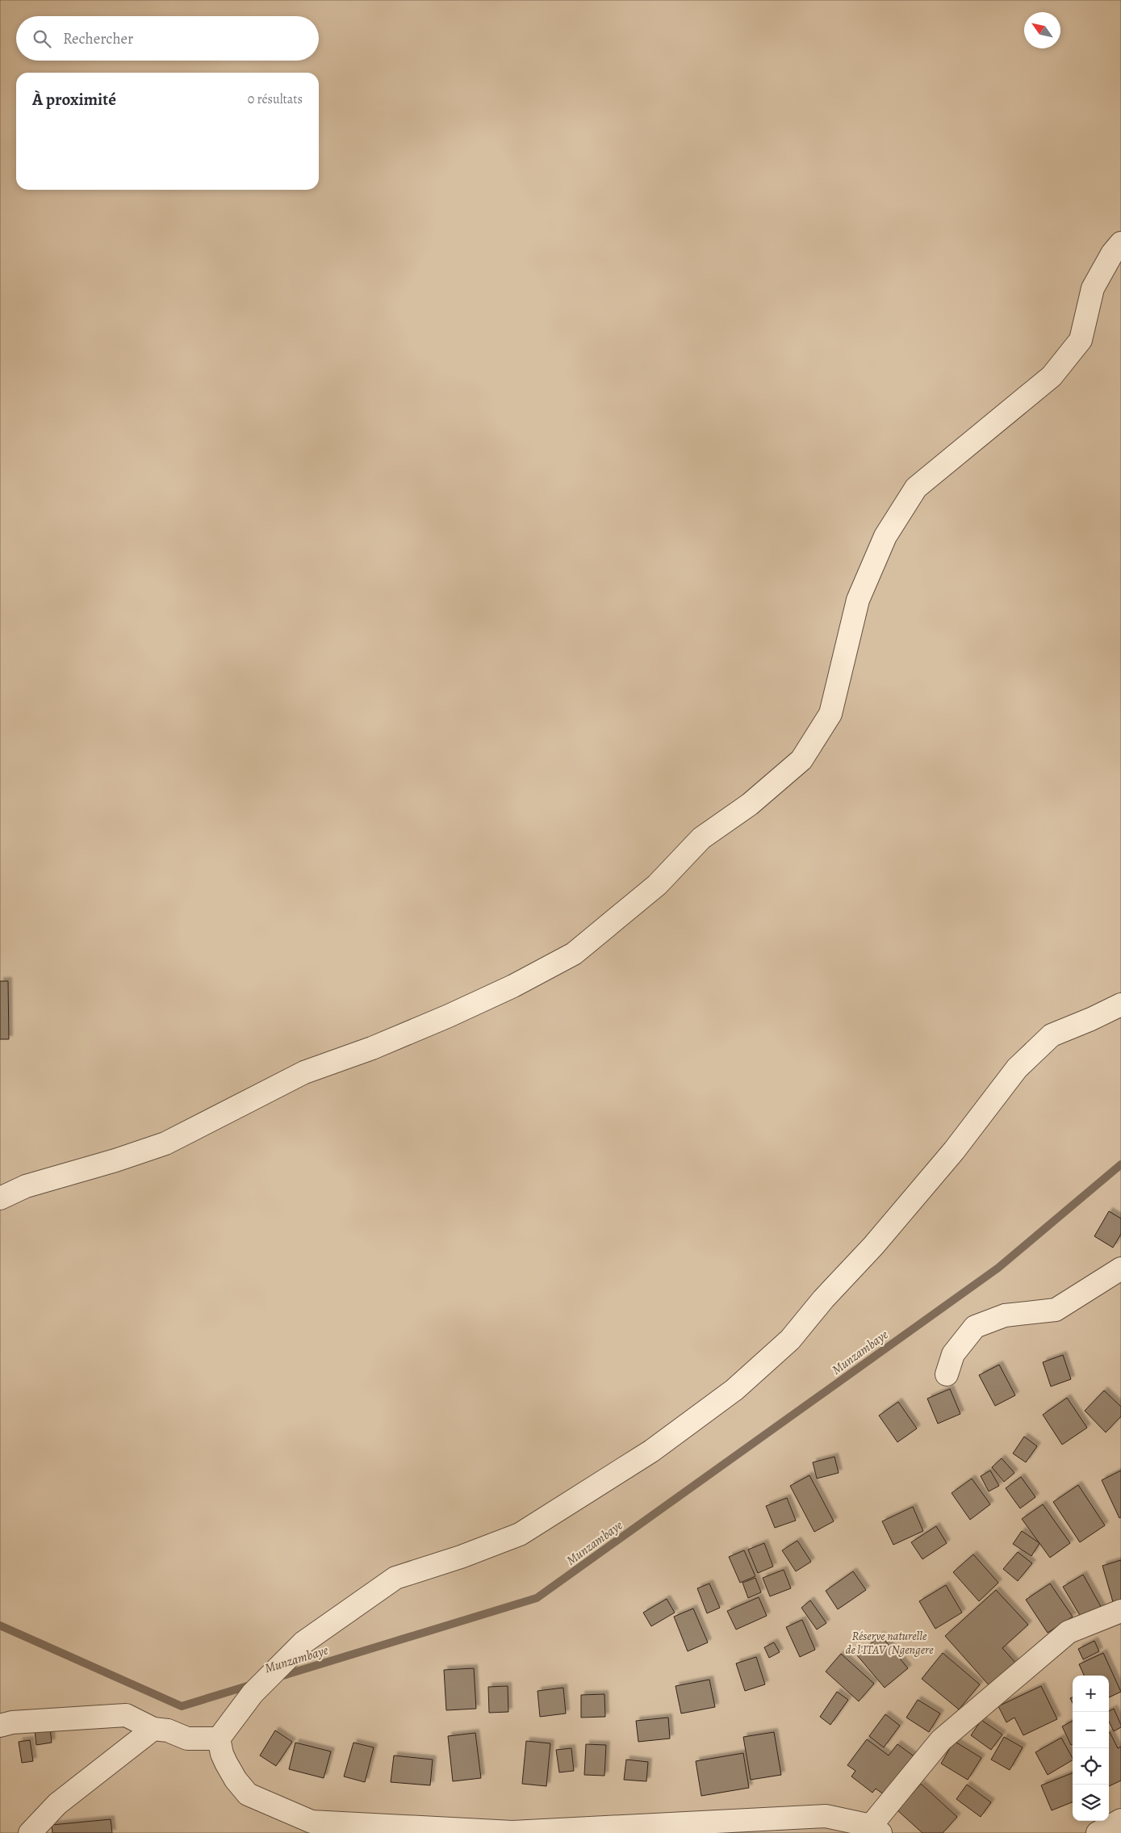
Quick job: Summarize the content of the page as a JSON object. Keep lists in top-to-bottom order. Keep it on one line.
{"water":["Munzambaye"],"parks":["Réserve naturelle de l'ITAV (Ngengere"],"north":"top left","page":{"search":"Rechercher","heading":["À proximité","0 résultats"],"map_buttons":["+","−"]}}
